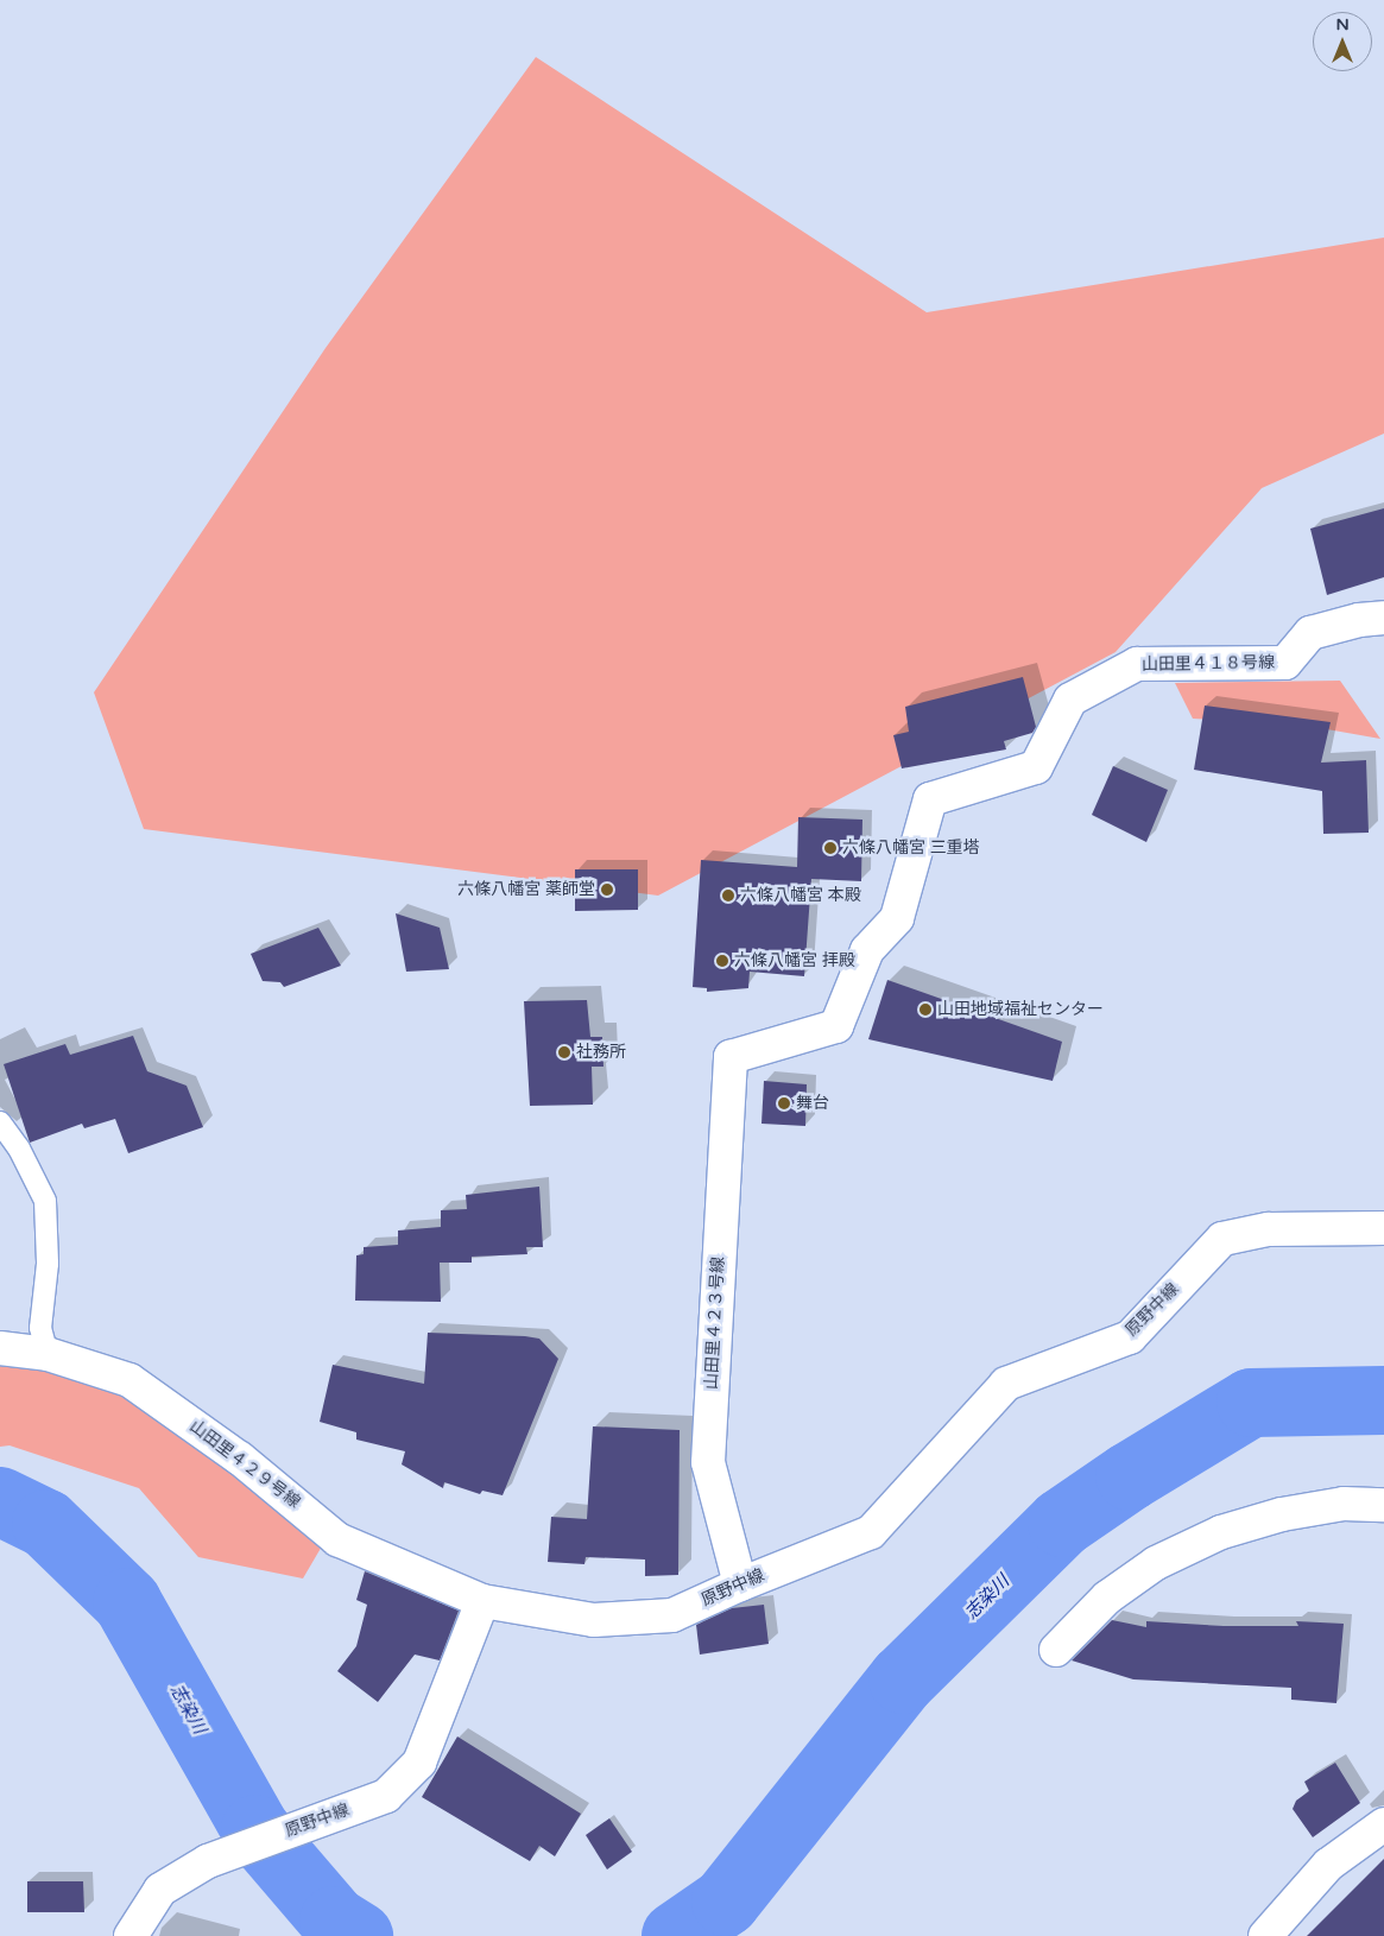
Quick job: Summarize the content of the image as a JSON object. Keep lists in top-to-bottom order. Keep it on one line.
{"streets":{"street":["山田里４１８号線","原野中線","山田里４２３号線","山田里４２９号線"]},"crossings":[["山田里４１８号線","山田里４２３号線"],["原野中線","山田里４２３号線"],["原野中線","山田里４２９号線"]],"water":["志染川"],"places":["六條八幡宮 三重塔","六條八幡宮 薬師堂","六條八幡宮 本殿","六條八幡宮 拝殿","山田地域福祉センター","社務所","舞台"],"north":"top"}
